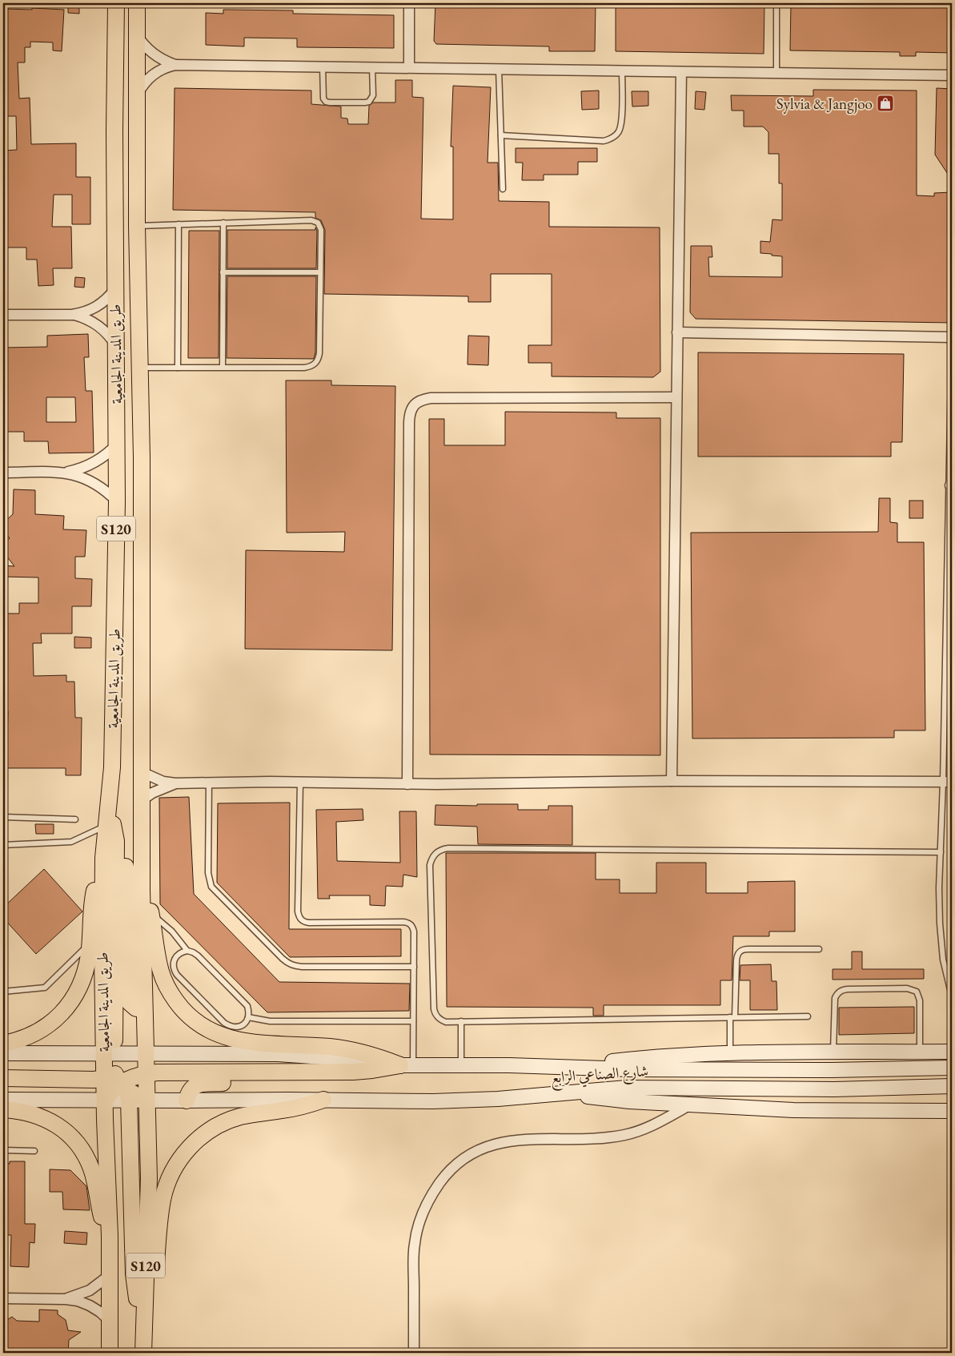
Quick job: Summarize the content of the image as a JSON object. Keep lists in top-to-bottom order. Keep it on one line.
{"streets":{"main road":["طريق المدينة الجامعية","S120","شارع الصناعي الرابع"]},"crossings":[["طريق المدينة الجامعية","شارع الصناعي الرابع"]],"places":{"shop":["Sylvia & Jangjoo"]}}
